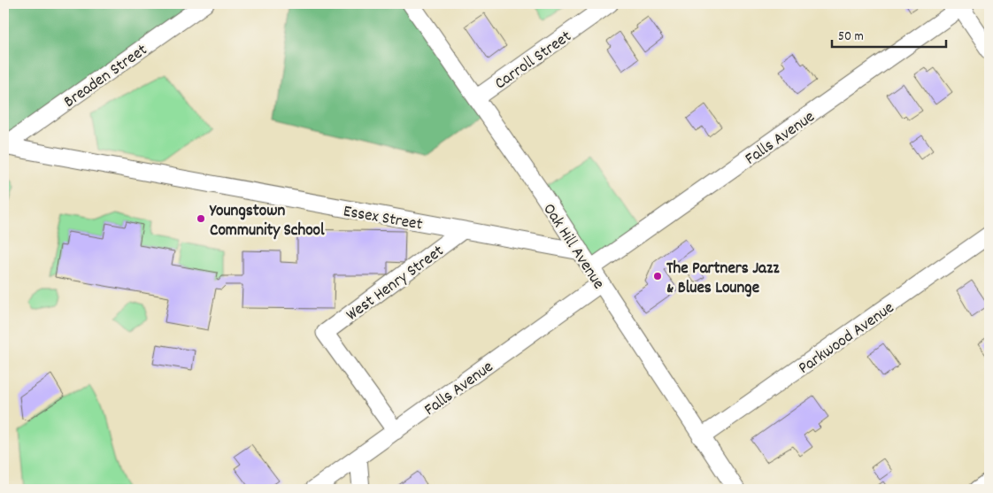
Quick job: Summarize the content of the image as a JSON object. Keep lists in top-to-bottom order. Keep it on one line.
{"streets":{"street":["Carroll Street","Breaden Street","Falls Avenue","Essex Street","Oak Hill Avenue","West Henry Street","Parkwood Avenue"]},"crossings":[["Carroll Street","Oak Hill Avenue"],["Breaden Street","Essex Street"],["Falls Avenue","Oak Hill Avenue"],["Falls Avenue","West Henry Street"],["Essex Street","Oak Hill Avenue"],["Essex Street","West Henry Street"],["Oak Hill Avenue","Parkwood Avenue"]],"places":["Youngstown Community School","The Partners Jazz & Blues Lounge"],"scale_bar":"50 m"}
